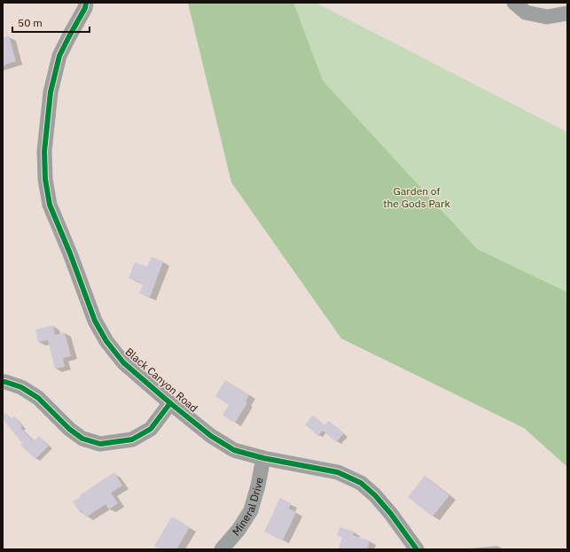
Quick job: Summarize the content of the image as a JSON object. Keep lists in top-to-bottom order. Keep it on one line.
{"streets":{"street":["Black Canyon Road","Mineral Drive"]},"crossings":[["Black Canyon Road","Mineral Drive"]],"parks":["Garden of the Gods Park"],"scale_bar":"50 m"}
